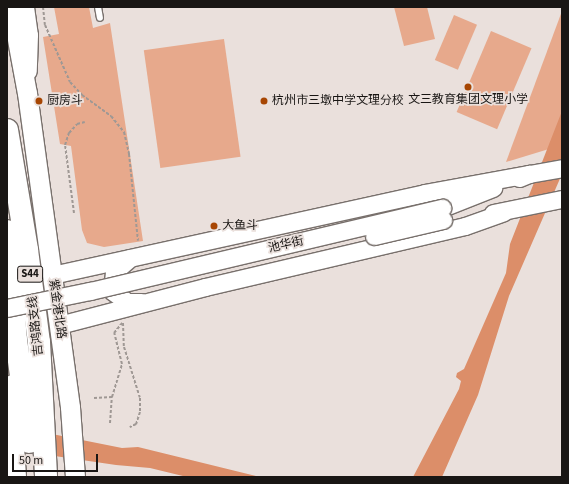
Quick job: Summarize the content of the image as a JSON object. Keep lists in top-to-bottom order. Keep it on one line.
{"streets":{"highway":["S44","吉鸿路支线"],"main road":["池华街","紫金港北路"]},"crossings":[["紫金港北路","吉鸿路支线"]],"places":["文三教育集团文理小学","厨房斗","杭州市三墩中学文理分校","大鱼斗"],"scale_bar":"50 m"}
